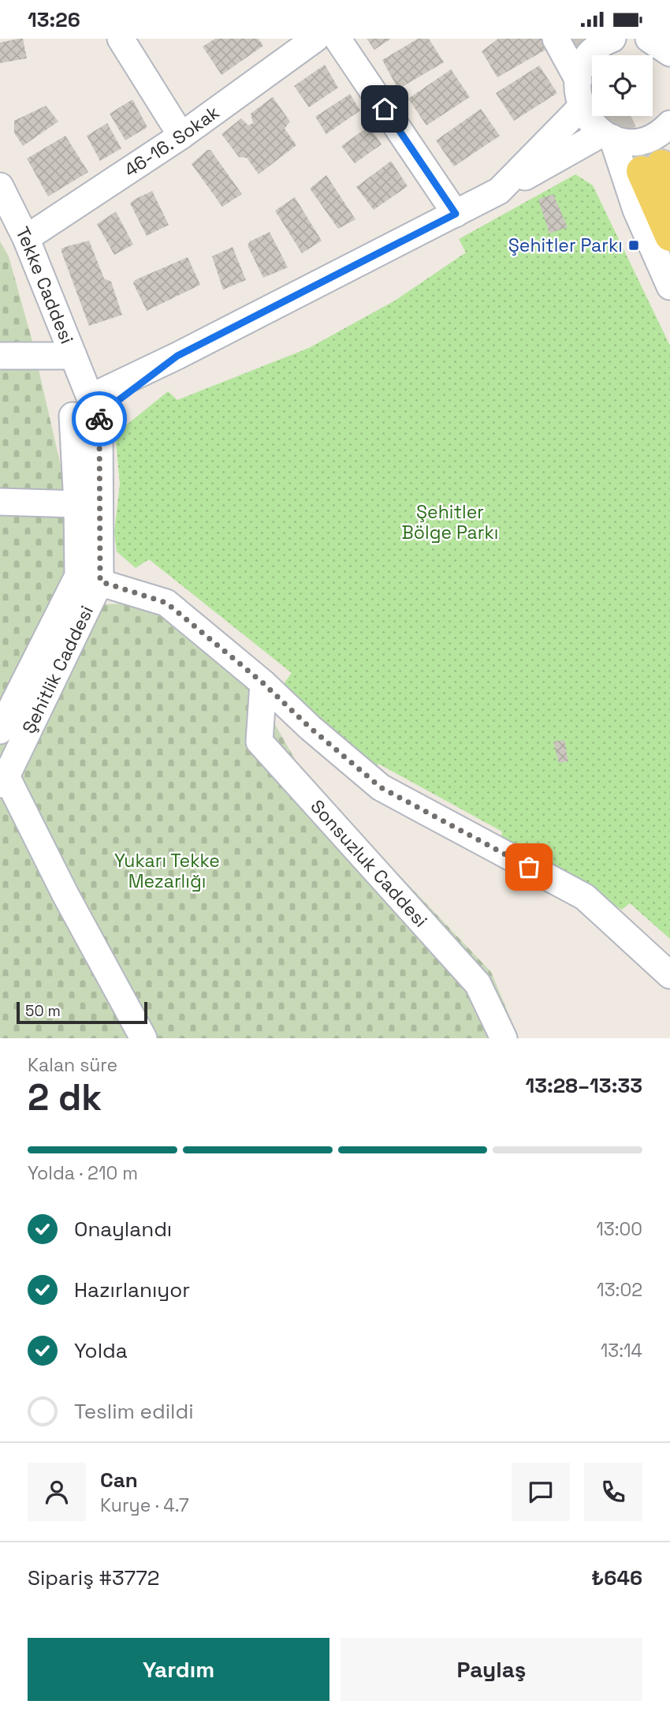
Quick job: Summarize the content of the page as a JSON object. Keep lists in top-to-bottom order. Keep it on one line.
{"streets":{"street":["46-16. Sokak","Tekke Caddesi","Şehitlik Caddesi","Sonsuzluk Caddesi"]},"crossings":[["46-16. Sokak","Tekke Caddesi"],["Tekke Caddesi","Şehitlik Caddesi"]],"parks":["Şehitler Bölge Parkı","Yukarı Tekke Mezarlığı"],"places":{"transit":["Şehitler Parkı"]},"scale_bar":"50 m","page":{"status":"13:26","scale":"50 m","heading":["2 dk","Kalan süre","13:28–13:33"],"panel":["Can","Kurye · 4.7","Sipariş #3772","₺646"],"bar":"Yolda · 210 m","list":[["Onaylandı","13:00"],["Hazırlanıyor","13:02"],["Yolda","13:14"],"Teslim edildi"],"buttons":["Yardım","Paylaş"]}}
